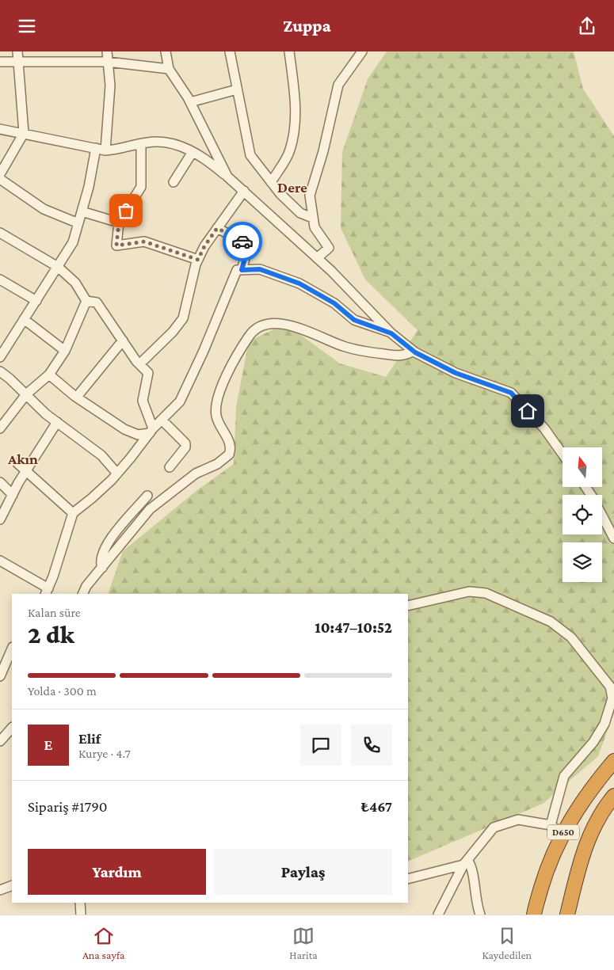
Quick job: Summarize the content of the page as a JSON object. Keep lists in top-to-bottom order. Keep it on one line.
{"streets":{"highway":["D650"]},"districts":["Dere","Akın"],"north":"top","page":{"header":"Zuppa","heading":["2 dk","Kalan süre","10:47–10:52"],"panel":["Elif","Kurye · 4.7","Sipariş #1790","₺467"],"bar":"Yolda · 300 m","round":"E","buttons":["Yardım","Paylaş"],"tabs":["Ana sayfa","Harita","Kaydedilen"]}}
